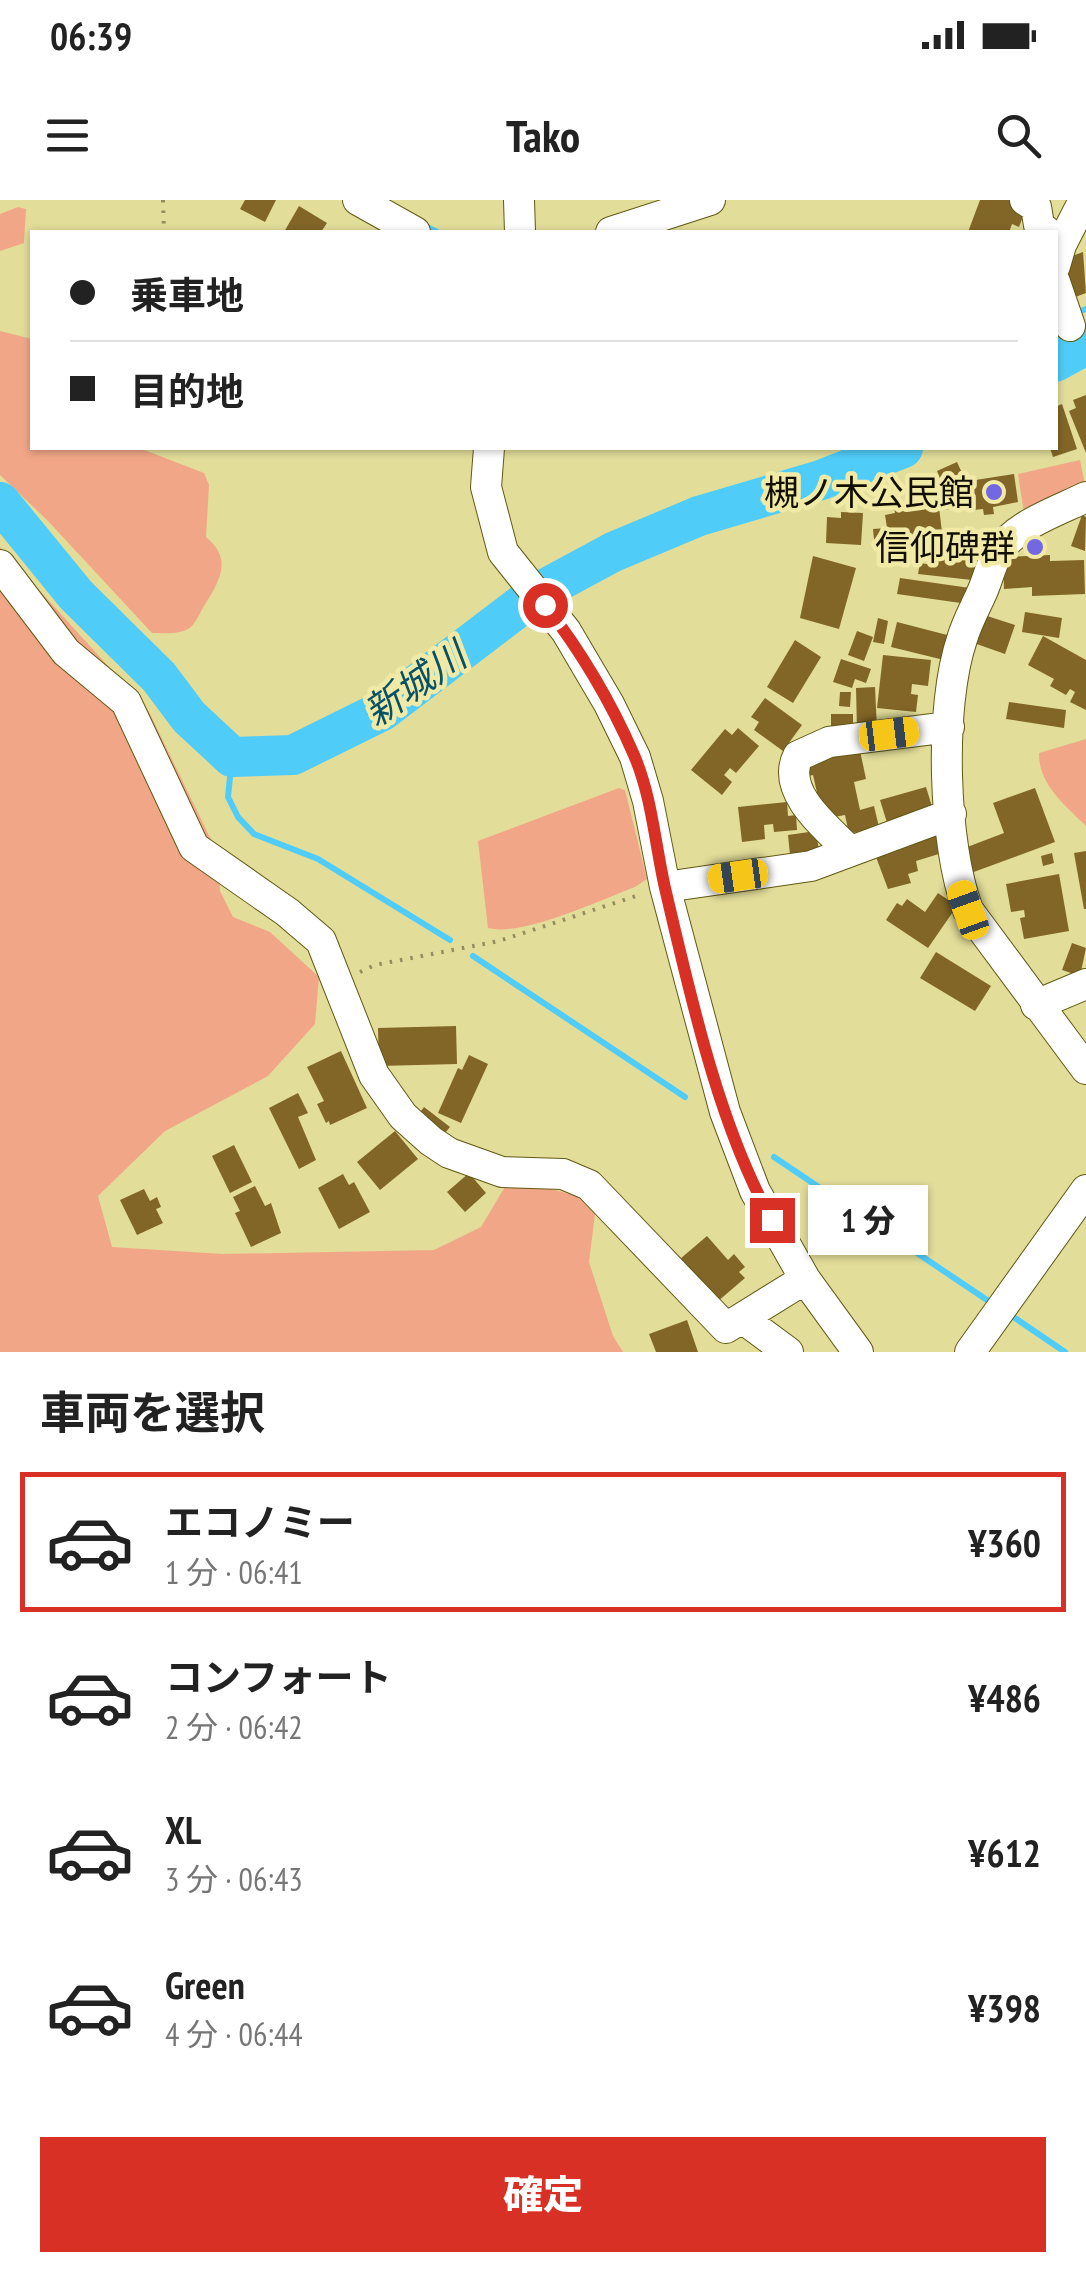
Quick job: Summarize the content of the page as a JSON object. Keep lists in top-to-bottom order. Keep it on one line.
{"water":["新城川"],"places":["槻ノ木公民館","信仰碑群"],"page":{"status":"06:39","header":"Tako","banner":["乗車地","目的地"],"bubble":"1 分","heading":"車両を選択","list":[{"name":"エコノミー","note":"1 分 · 06:41","value":"¥360"},{"name":"コンフォート","note":"2 分 · 06:42","value":"¥486"},{"name":"XL","note":"3 分 · 06:43","value":"¥612"},{"name":"Green","note":"4 分 · 06:44","value":"¥398"}],"buttons":"確定"}}
